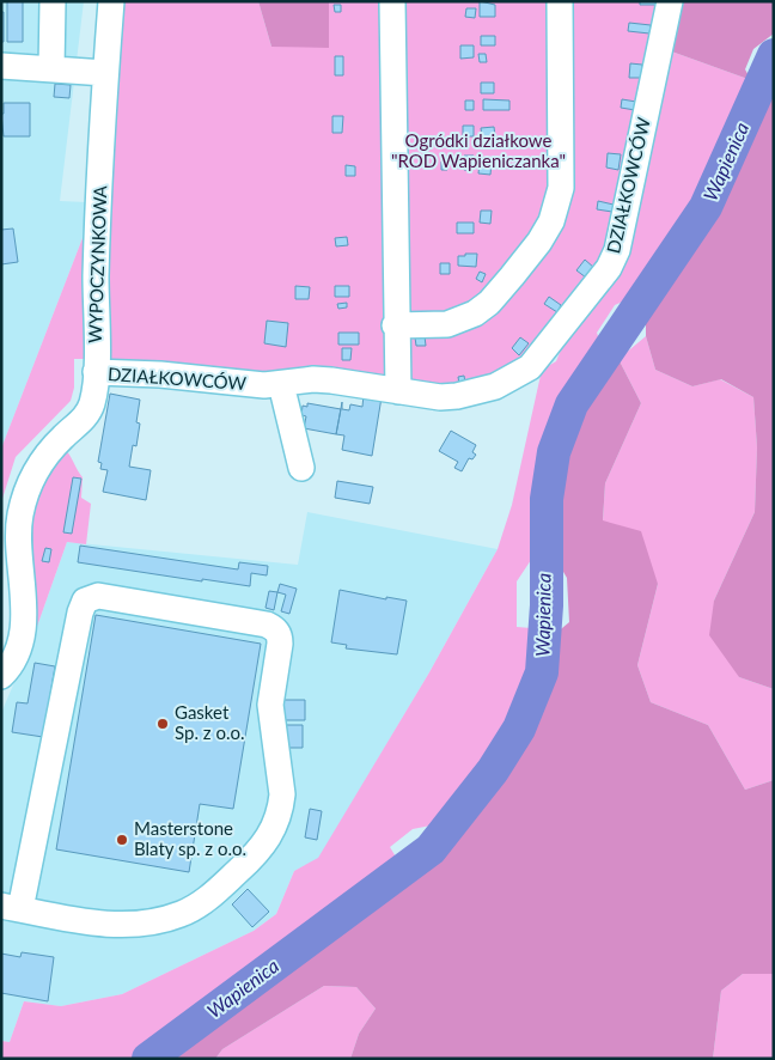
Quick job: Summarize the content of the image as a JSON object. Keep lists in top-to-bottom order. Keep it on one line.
{"streets":{"street":["DZIAŁKOWCÓW","WYPOCZYNKOWA"]},"crossings":[["DZIAŁKOWCÓW","WYPOCZYNKOWA"]],"water":["Wapienica"],"parks":["Ogródki działkowe \"ROD Wapieniczanka\""],"places":["Gasket Sp. z o.o.","Masterstone Blaty sp. z o.o."]}
